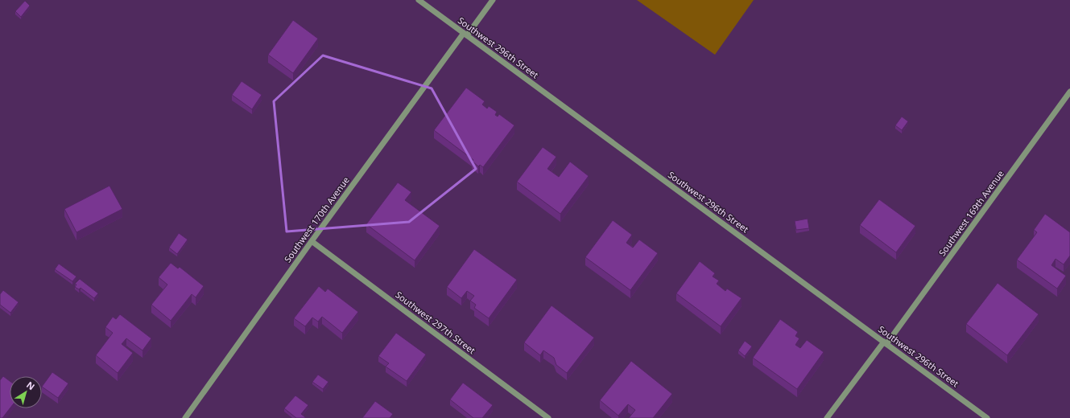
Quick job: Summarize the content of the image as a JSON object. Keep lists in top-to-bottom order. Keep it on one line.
{"streets":{"street":["Southwest 296th Street","Southwest 169th Avenue","Southwest 170th Avenue","Southwest 297th Street"]},"crossings":[["Southwest 296th Street","Southwest 169th Avenue"],["Southwest 296th Street","Southwest 170th Avenue"],["Southwest 170th Avenue","Southwest 297th Street"]],"north":"top right"}
